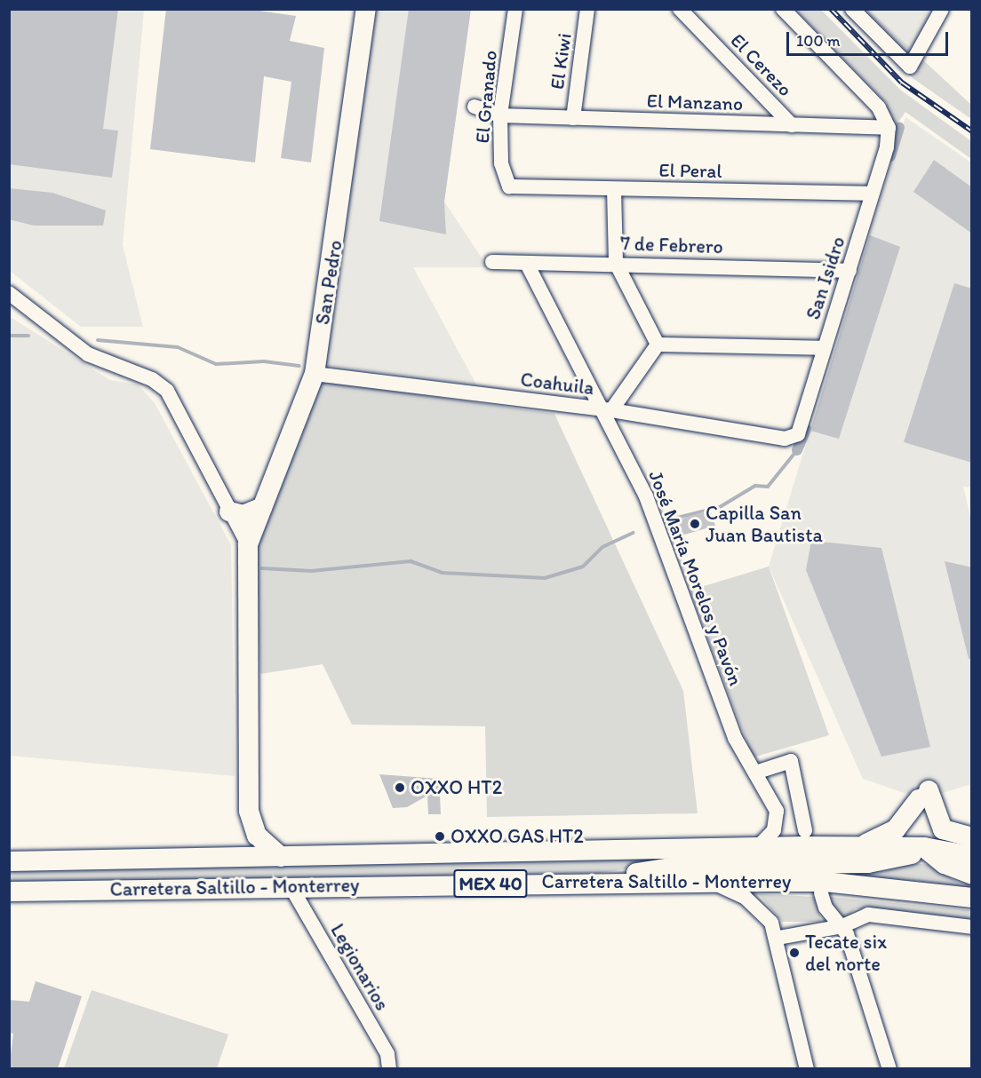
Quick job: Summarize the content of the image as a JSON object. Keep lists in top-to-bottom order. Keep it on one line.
{"streets":{"main road":["San Pedro","Carretera Saltillo - Monterrey","MEX 40"],"street":["El Kiwi","El Cerezo","El Granado","El Manzano","El Peral","7 de Febrero","San Isidro","Coahuila","José María Morelos y Pavón","Legionarios"]},"crossings":[["El Kiwi","El Manzano"],["El Cerezo","El Manzano"],["El Granado","El Manzano"],["El Granado","El Peral"],["El Manzano","San Isidro"],["El Peral","San Isidro"],["7 de Febrero","San Isidro"],["7 de Febrero","José María Morelos y Pavón"],["San Isidro","Coahuila"],["San Pedro","Coahuila"],["Coahuila","José María Morelos y Pavón"],["José María Morelos y Pavón","Carretera Saltillo - Monterrey"],["Carretera Saltillo - Monterrey","Legionarios"]],"places":["Capilla San Juan Bautista","OXXO HT2","OXXO GAS HT2","Tecate six del norte"],"scale_bar":"100 m"}
